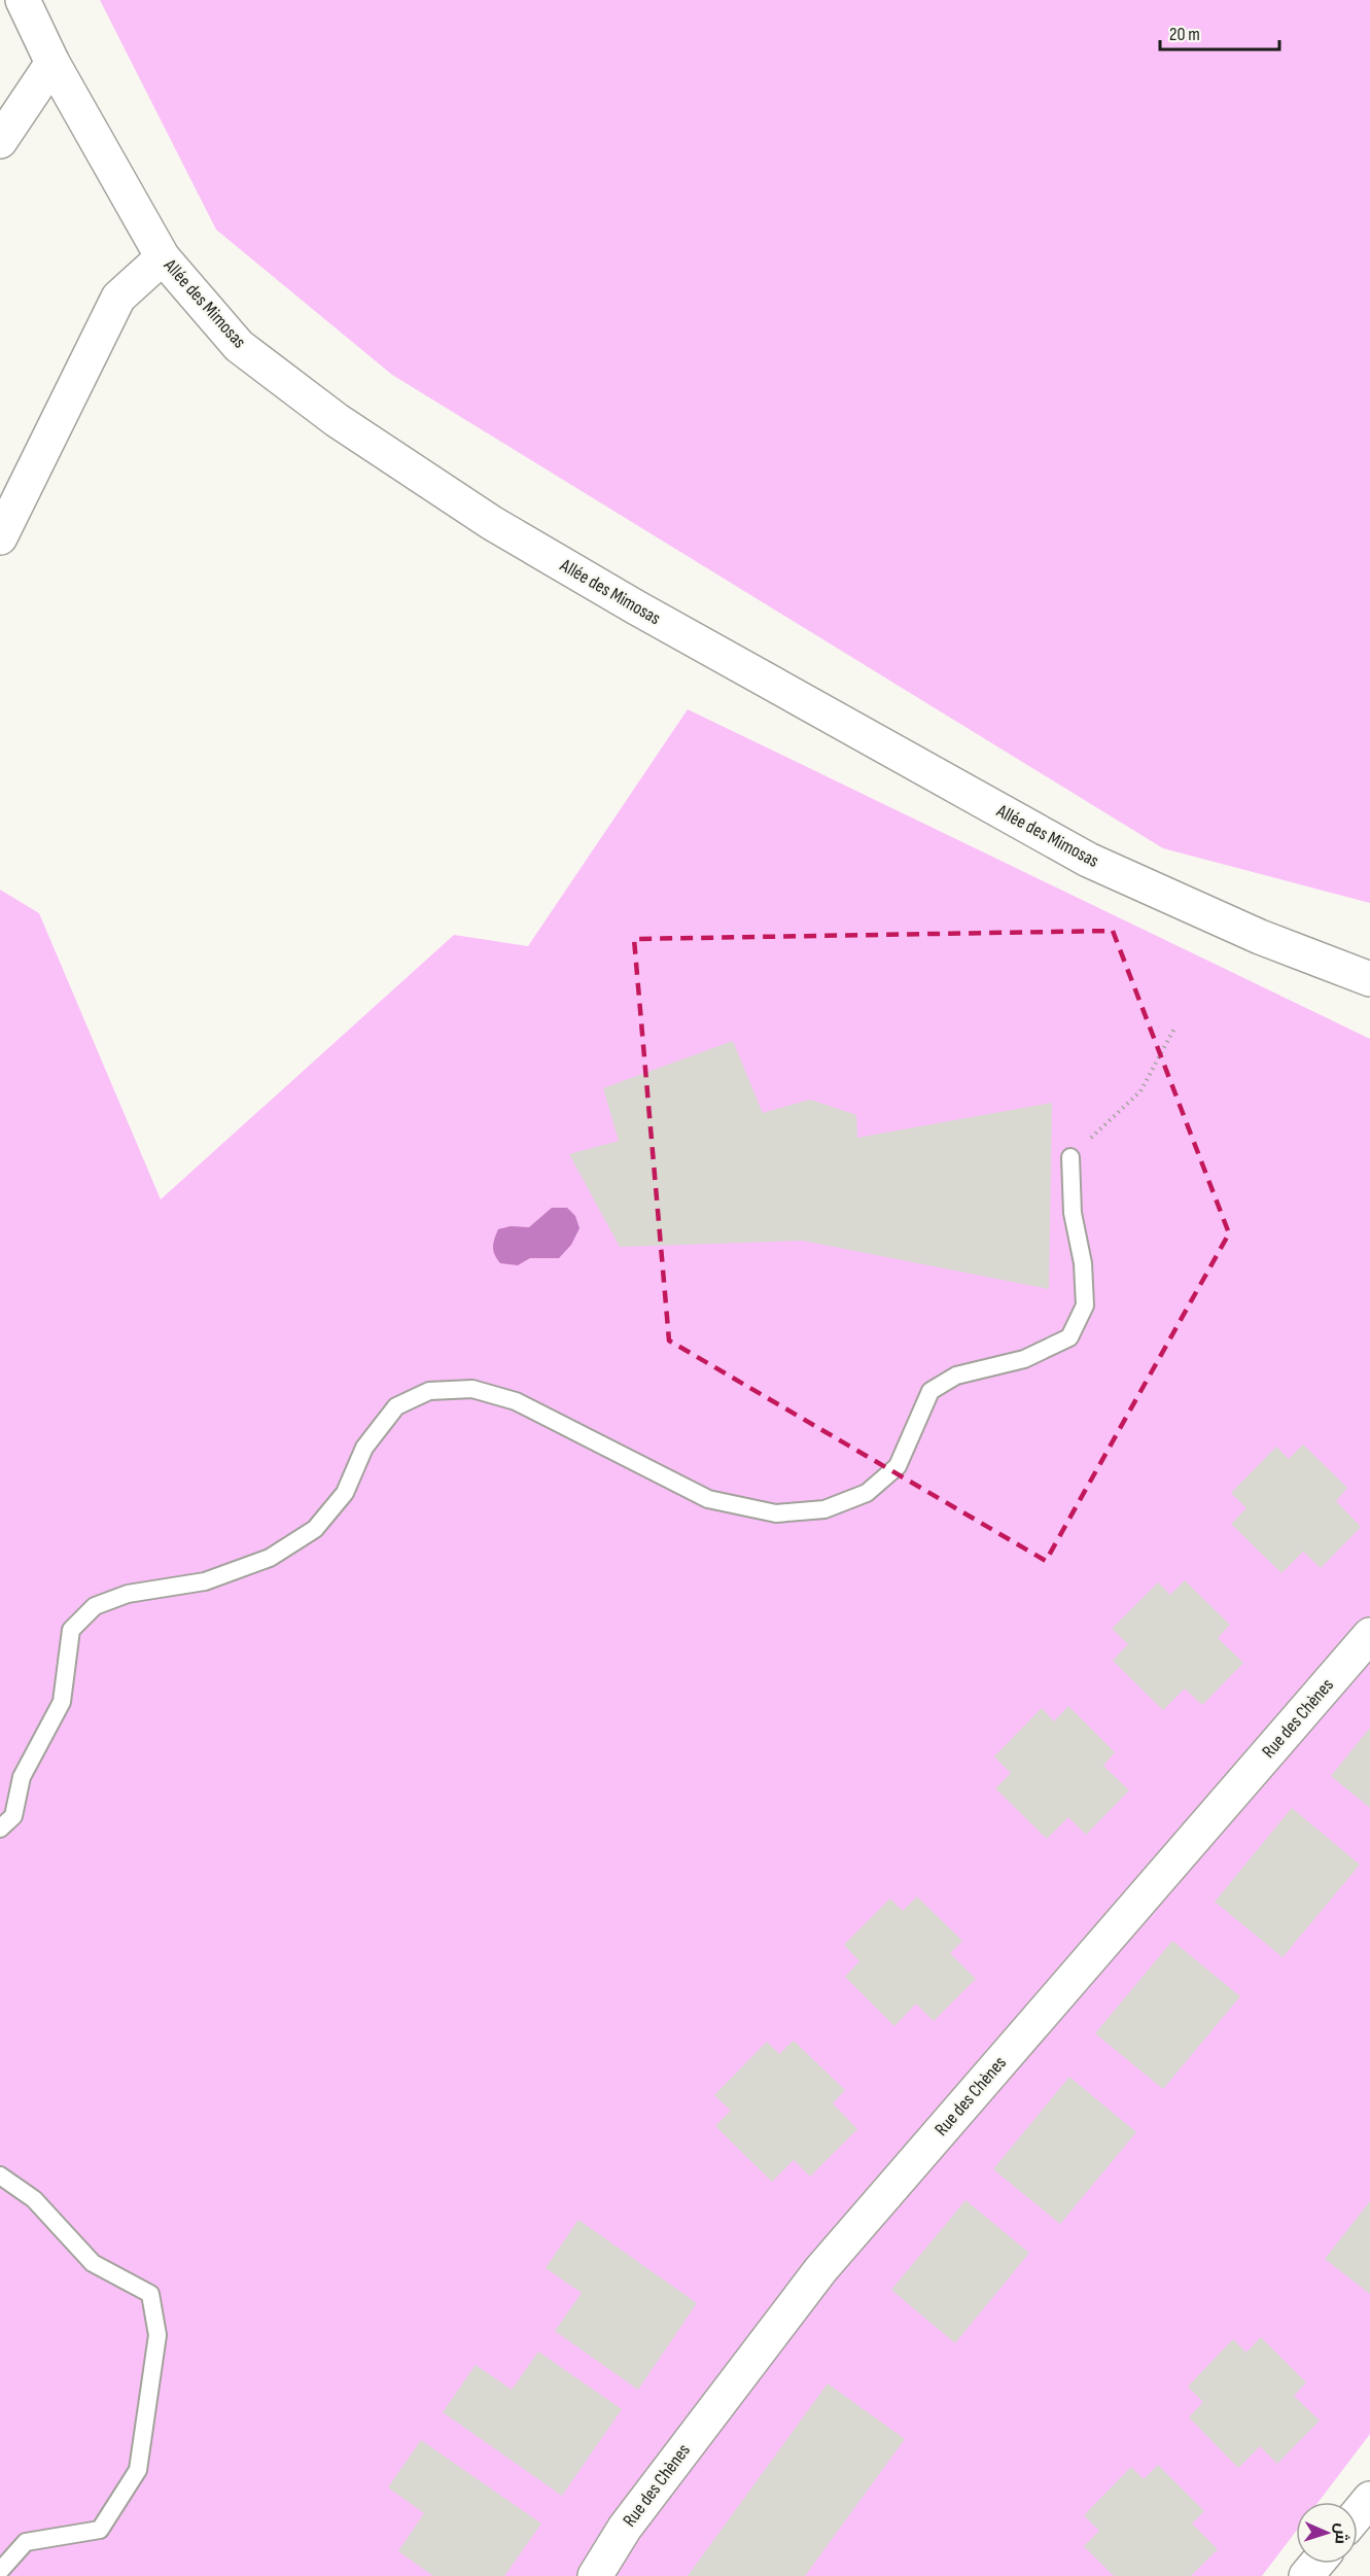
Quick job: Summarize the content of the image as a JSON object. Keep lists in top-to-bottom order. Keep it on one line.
{"streets":{"street":["Allée des Mimosas","Rue des Chènes"]},"scale_bar":"20 m","north":"right"}
